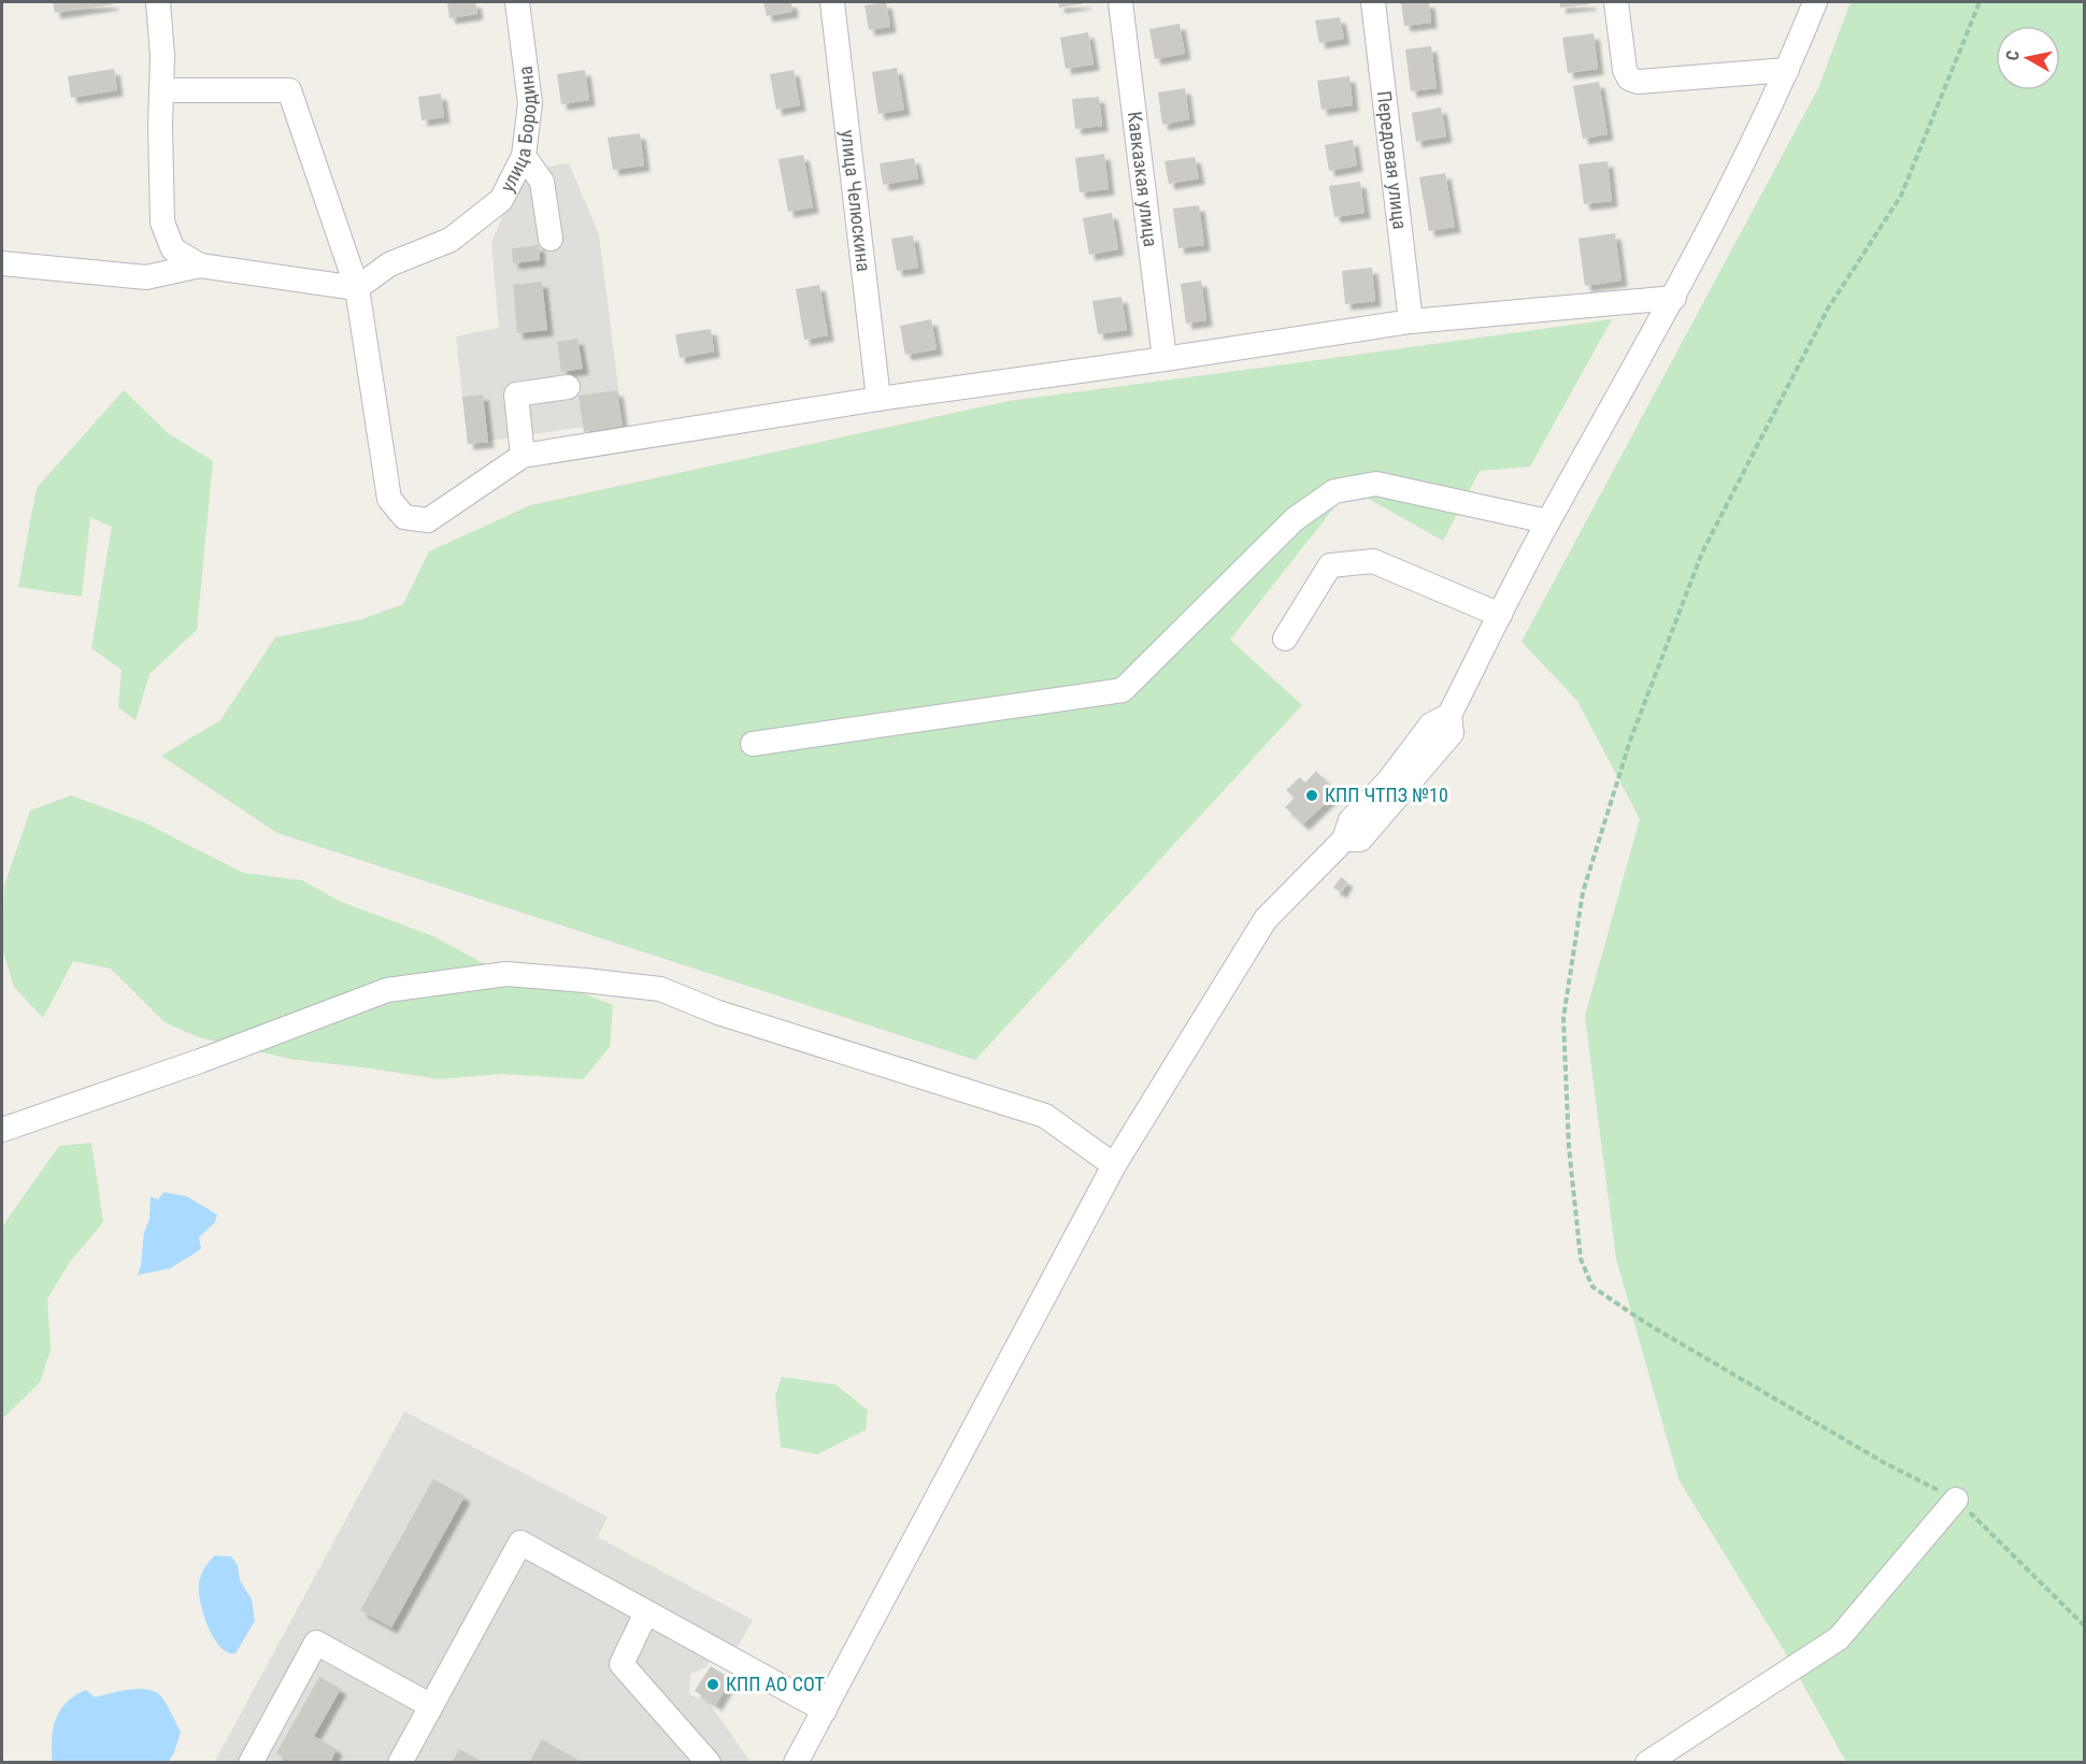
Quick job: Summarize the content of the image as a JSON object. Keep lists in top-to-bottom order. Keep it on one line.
{"streets":{"street":["улица Бородина","Передовая улица","Кавказкая улица","улица Челюскина"]},"places":["КПП ЧТПЗ №10","КПП АО СОТ"],"north":"left"}
